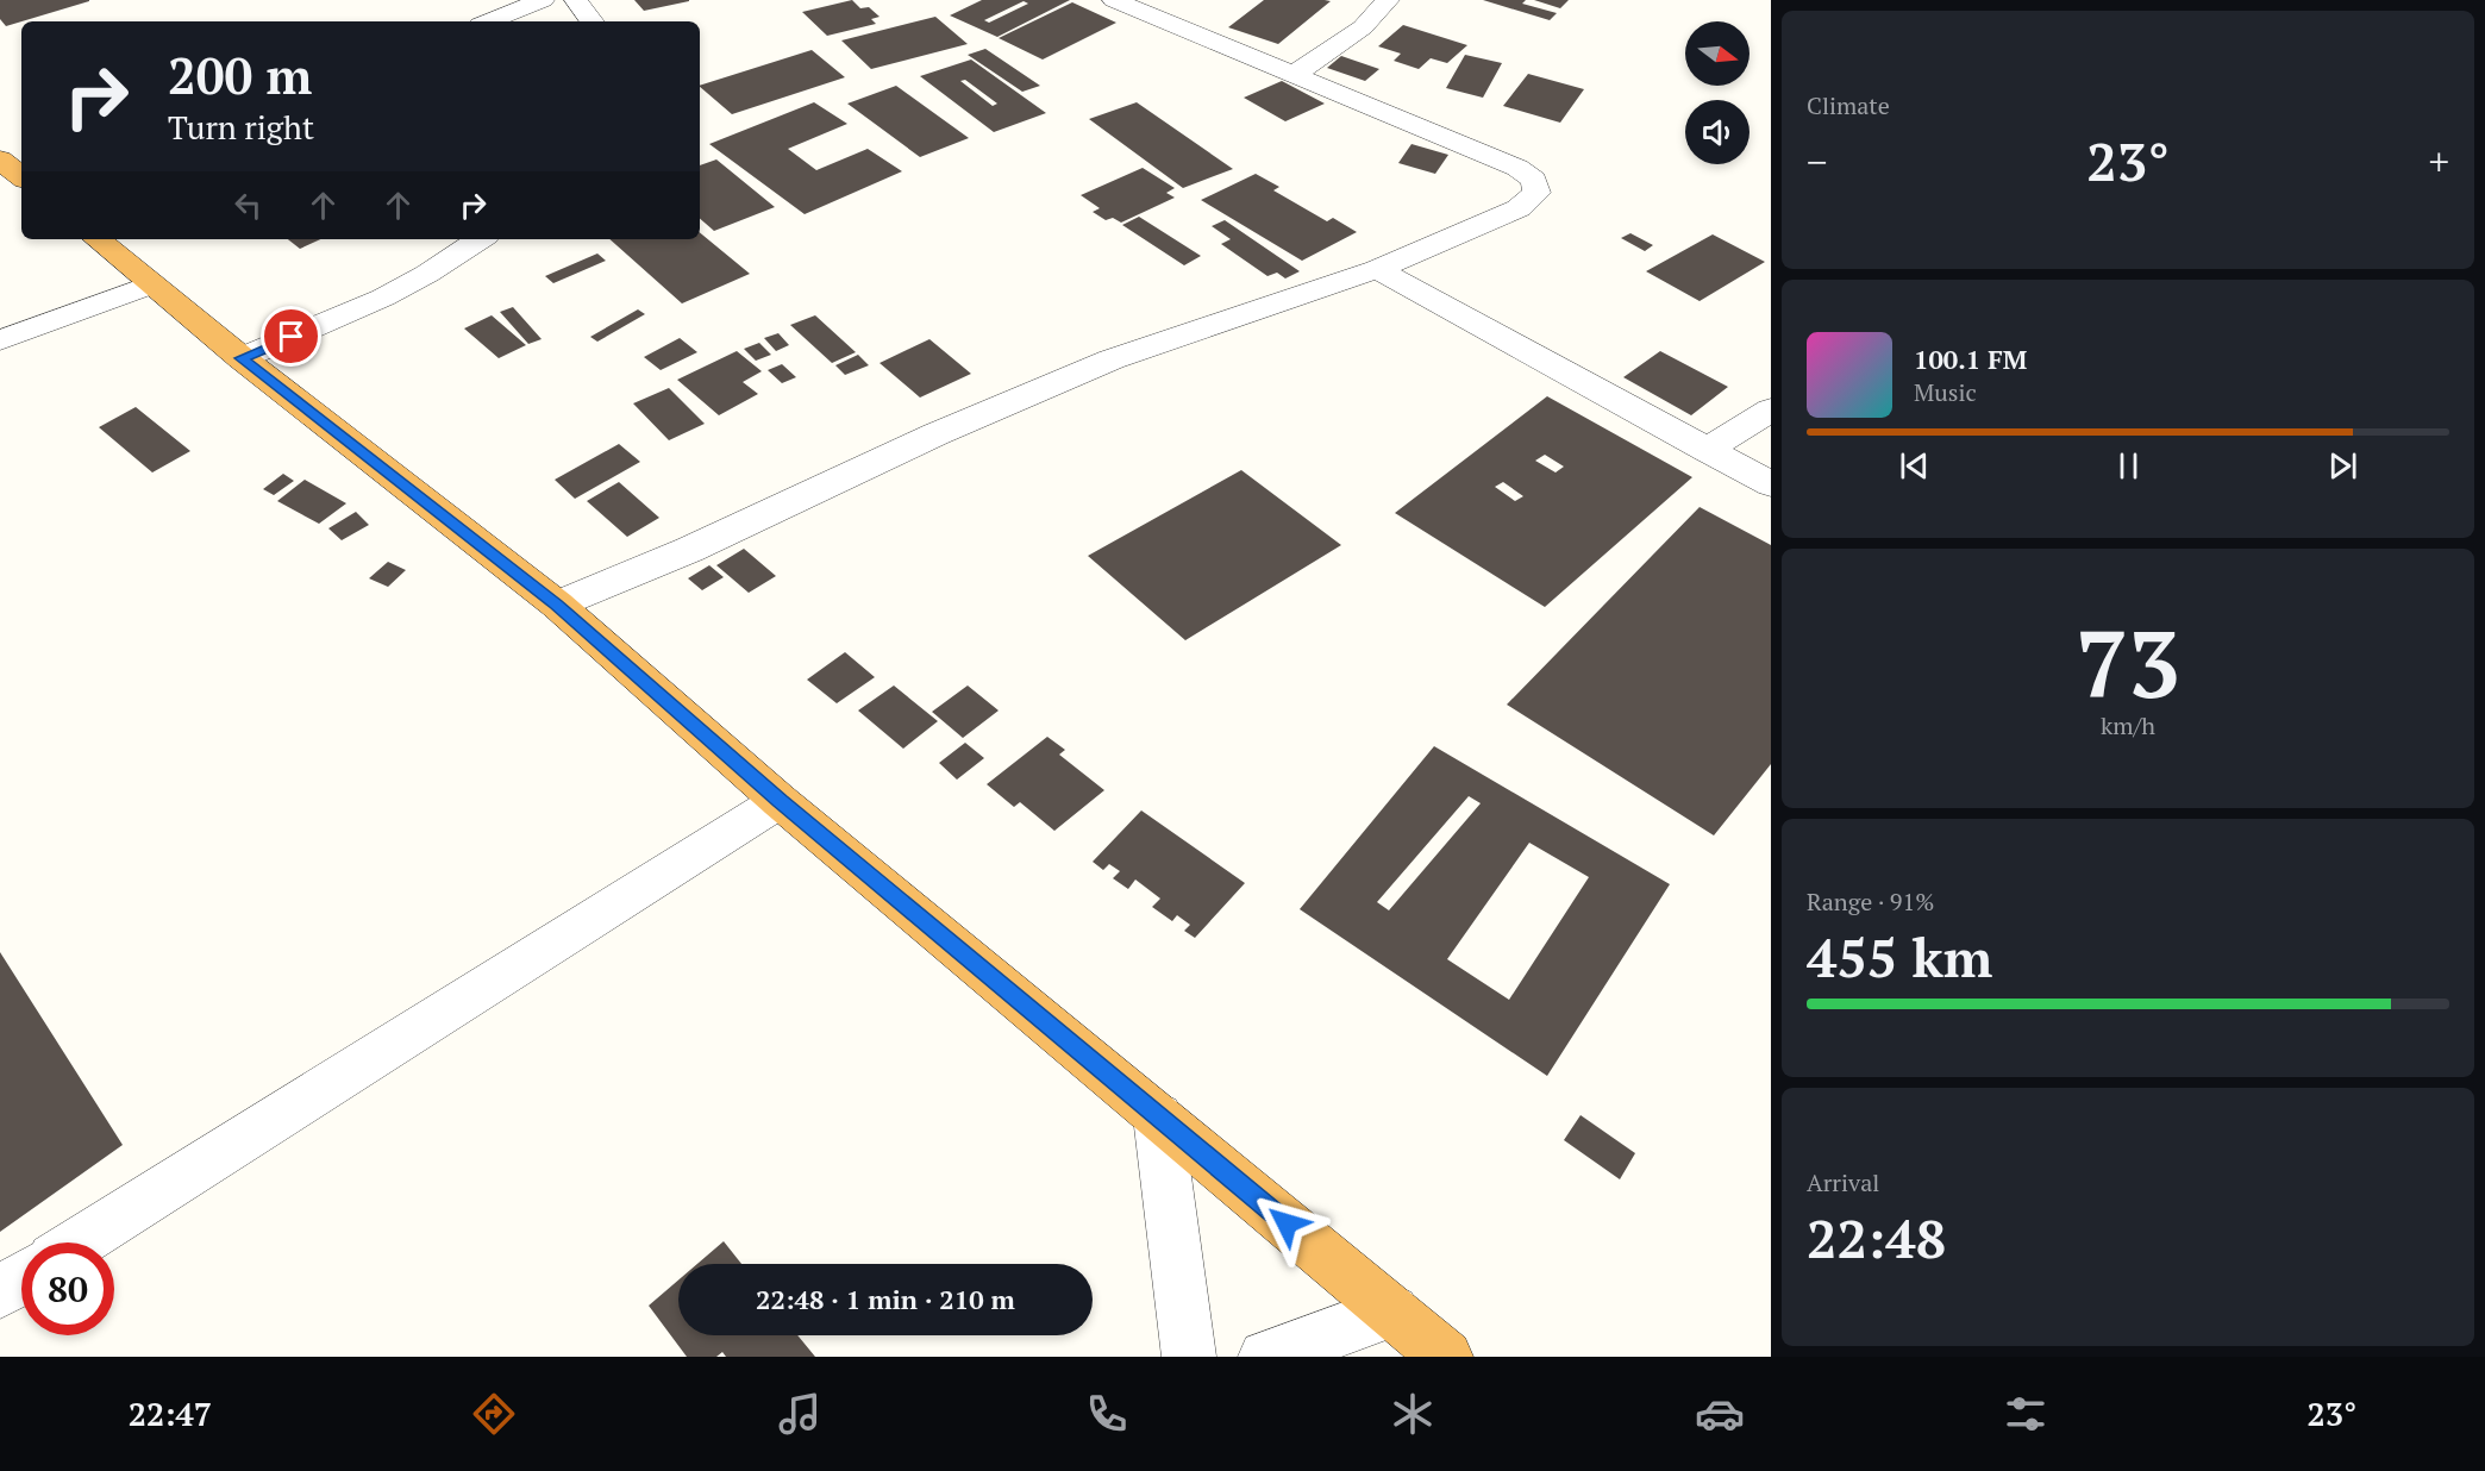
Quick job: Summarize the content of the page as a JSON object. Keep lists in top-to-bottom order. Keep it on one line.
{"north":"right","page":{"tile":["Climate",["73","km/h"],["Range · 91%","455 km"],["Arrival","22:48"]],"turn":["200 m","Turn right"],"heat":["−","23°","+"],"song":["100.1 FM","Music"],"limit":"80","trip":"22:48 · 1 min · 210 m","tabs":["22:47","23°"]}}
